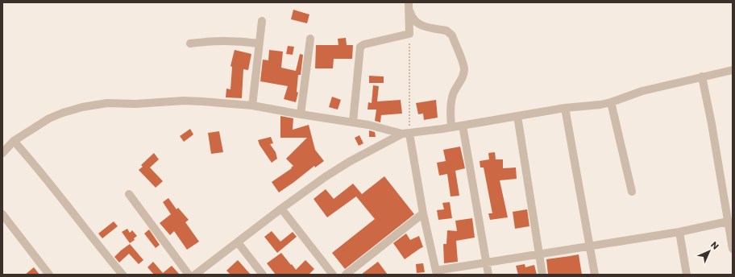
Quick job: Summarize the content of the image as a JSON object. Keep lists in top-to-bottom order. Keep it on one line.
{"north":"top right"}
